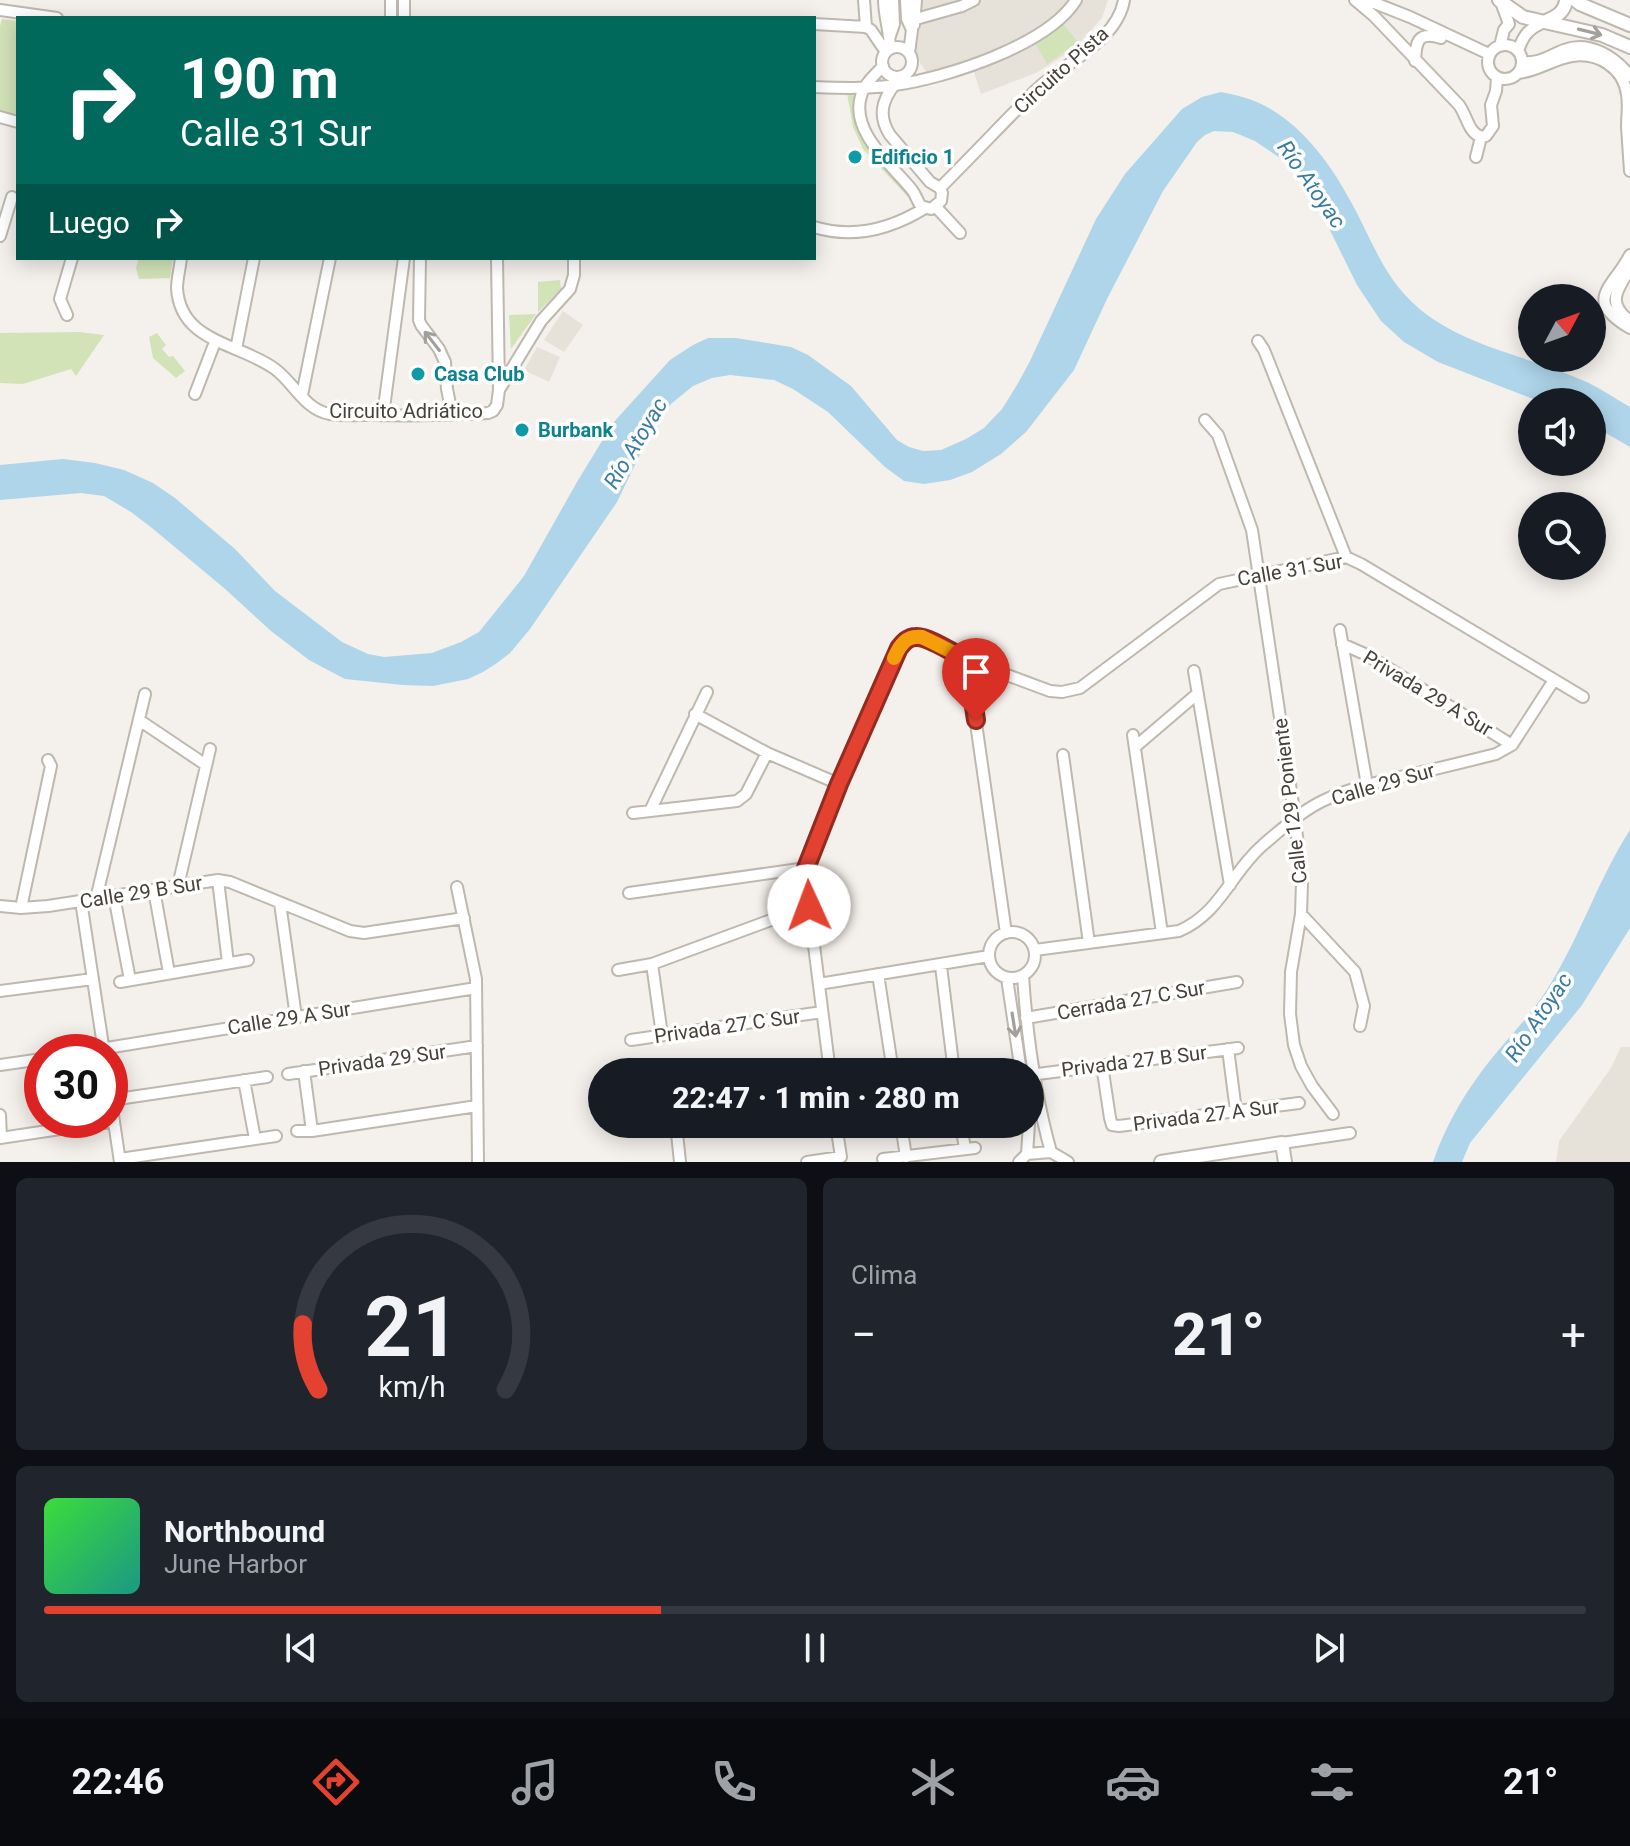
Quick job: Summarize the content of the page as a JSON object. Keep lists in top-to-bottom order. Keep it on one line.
{"streets":{"street":["Circuito Pista","Circuito Adriático","Calle 31 Sur","Privada 29 A Sur","Calle 29 Sur","Calle 129 Poniente","Calle 29 B Sur","Cerrada 27 C Sur","Calle 29 A Sur","Privada 27 C Sur","Privada 29 Sur","Privada 27 B Sur","Privada 27 A Sur"]},"crossings":[["Calle 31 Sur","Calle 129 Poniente"],["Privada 29 A Sur","Calle 29 Sur"],["Calle 29 Sur","Calle 129 Poniente"],["Privada 27 B Sur","Privada 27 A Sur"]],"water":["Río Atoyac"],"places":["Edificio 1","Casa Club","Burbank"],"north":"top right","page":{"turn":["190 m","Calle 31 Sur"],"then":"Luego","limit":"30","trip":"22:47 · 1 min · 280 m","tile":"Clima","heat":["−","21°","+"],"song":["Northbound","June Harbor"],"tabs":["22:46","21°"],"gauge":["21","km/h"]}}
